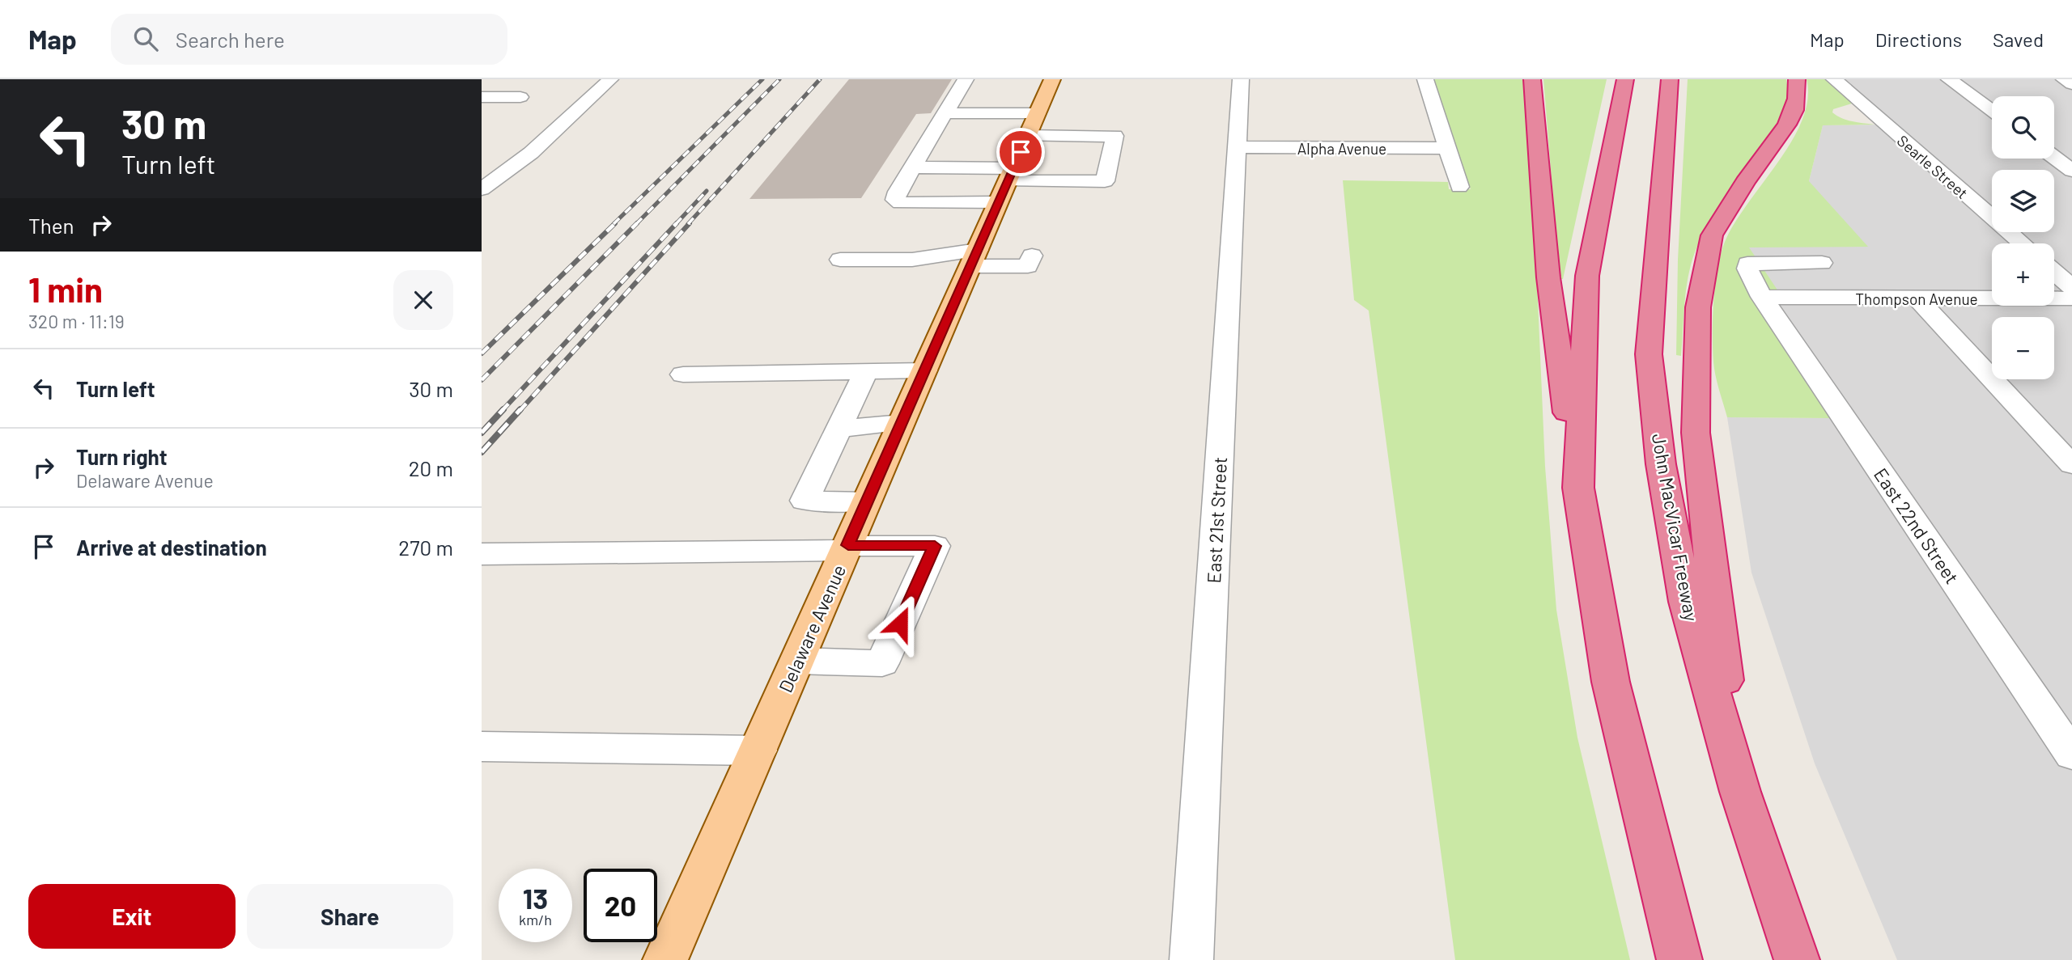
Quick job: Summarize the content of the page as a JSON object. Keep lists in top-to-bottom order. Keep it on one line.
{"streets":{"highway":["John MacVicar Freeway"],"main road":["Delaware Avenue"],"street":["Alpha Avenue","Searle Street","Thompson Avenue","East 21st Street","East 22nd Street"]},"crossings":[["Alpha Avenue","East 21st Street"],["Thompson Avenue","East 22nd Street"]],"page":{"header":"Map","search":"Search here","nav":["Map","Directions","Saved"],"turn":["30 m","Turn left"],"map_buttons":["+","−"],"then":"Then","heading":["1 min","320 m · 11:19"],"list":[{"name":"Turn left","value":"30 m"},{"name":"Turn right","note":"Delaware Avenue","value":"20 m"},{"name":"Arrive at destination","value":"270 m"}],"speed":"13 km/h","limit":"20","buttons":["Exit","Share"]}}
